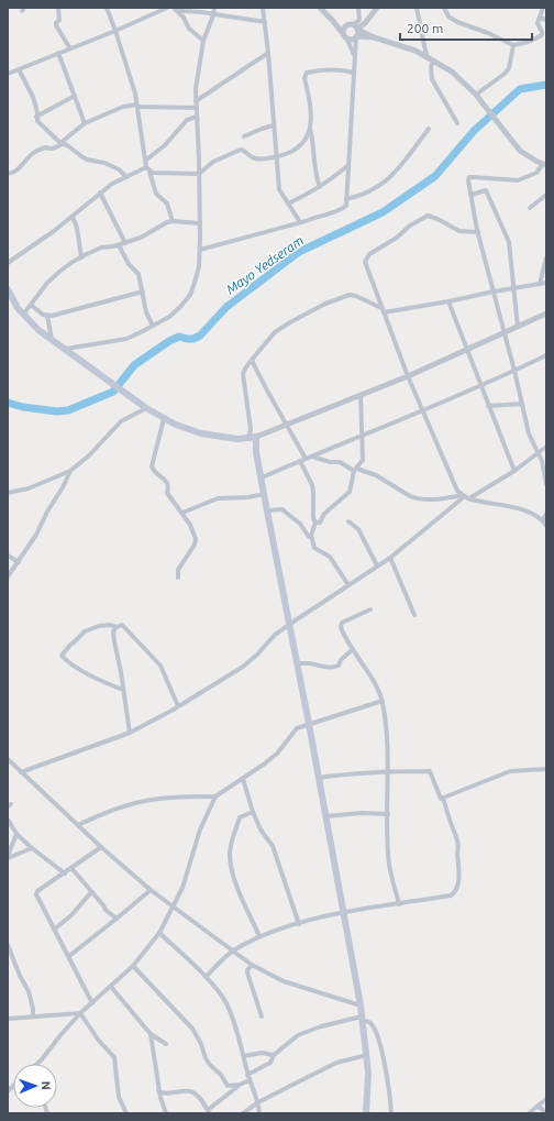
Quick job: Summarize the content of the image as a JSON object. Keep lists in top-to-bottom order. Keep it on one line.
{"water":["Mayo Yedseram"],"scale_bar":"200 m","north":"right"}
